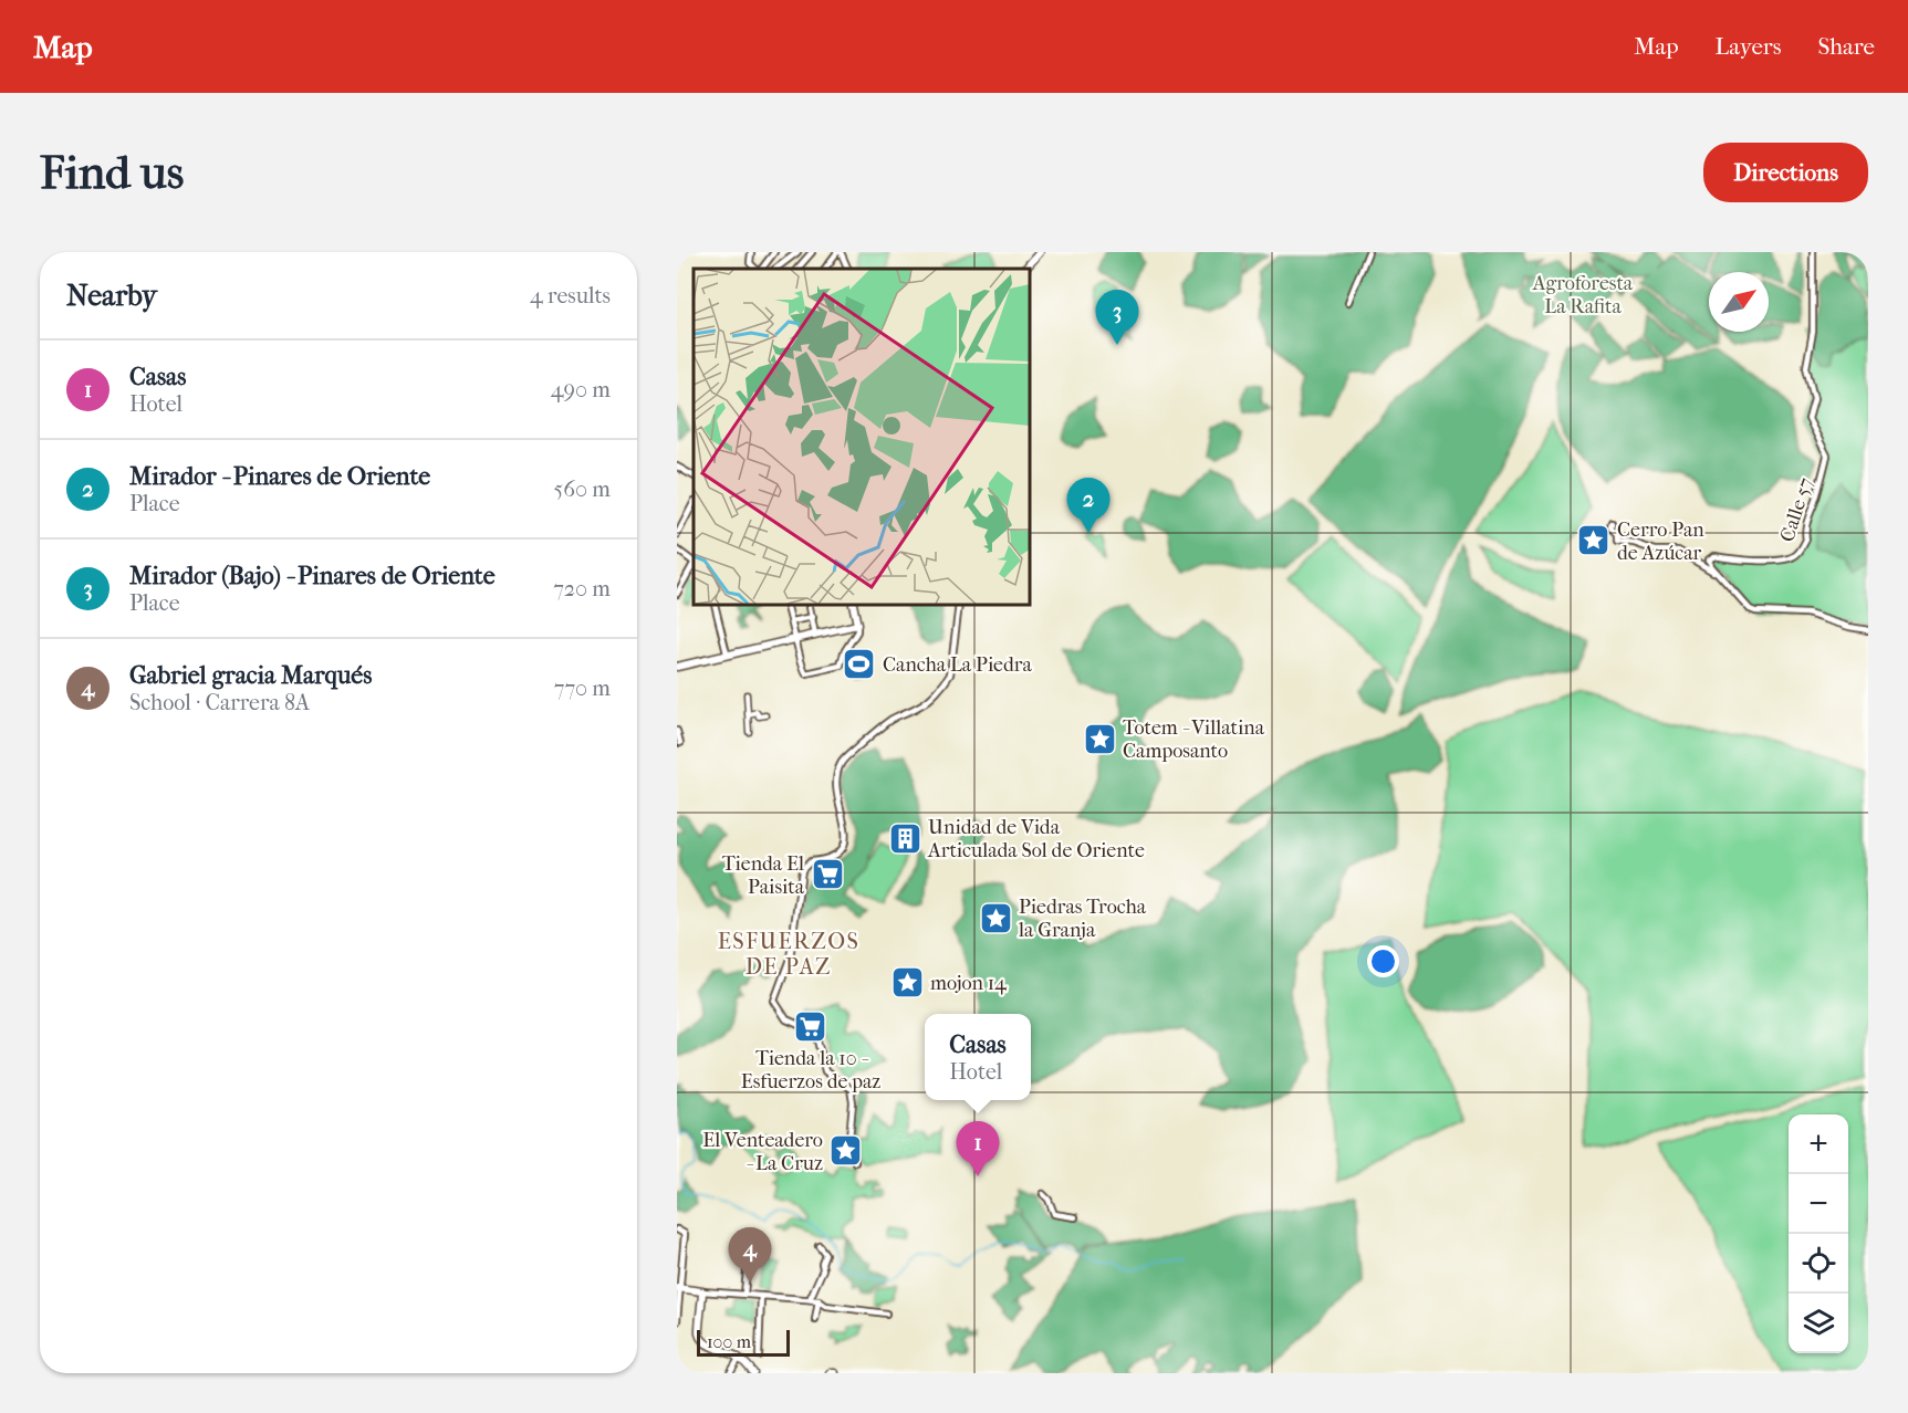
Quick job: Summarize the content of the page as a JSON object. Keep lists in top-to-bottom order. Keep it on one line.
{"streets":{"street":["Calle 57"]},"districts":["ESFUERZOS DE PAZ"],"parks":["Agroforesta La Rafita"],"places":{"place":["Cerro Pan de Azúcar","Totem - Villatina Camposanto","Piedras Trocha la Granja","mojon 14","El Venteadero - La Cruz"],"sports":["Cancha La Piedra"],"building":["Unidad de Vida Articulada Sol de Oriente"],"supermarket":["Tienda El Paisita","Tienda la 10 - Esfuerzos de paz"]},"scale_bar":"100 m","north":"top right","page":{"header":"Map","nav":["Map","Layers","Share"],"buttons":"Directions","title":"Find us","heading":["Nearby","4 results"],"pins":["3","2","1","4"],"list":[{"mark":"1","name":"Casas","note":"Hotel","value":"490 m"},{"mark":"2","name":"Mirador - Pinares de Oriente","note":"Place","value":"560 m"},{"mark":"3","name":"Mirador (Bajo) - Pinares de Oriente","note":"Place","value":"720 m"},{"mark":"4","name":"Gabriel gracia Marqués","note":"School · Carrera 8A","value":"770 m"}],"popup":["Casas","Hotel"],"map_buttons":["+","−"],"scale":"100 m"}}
